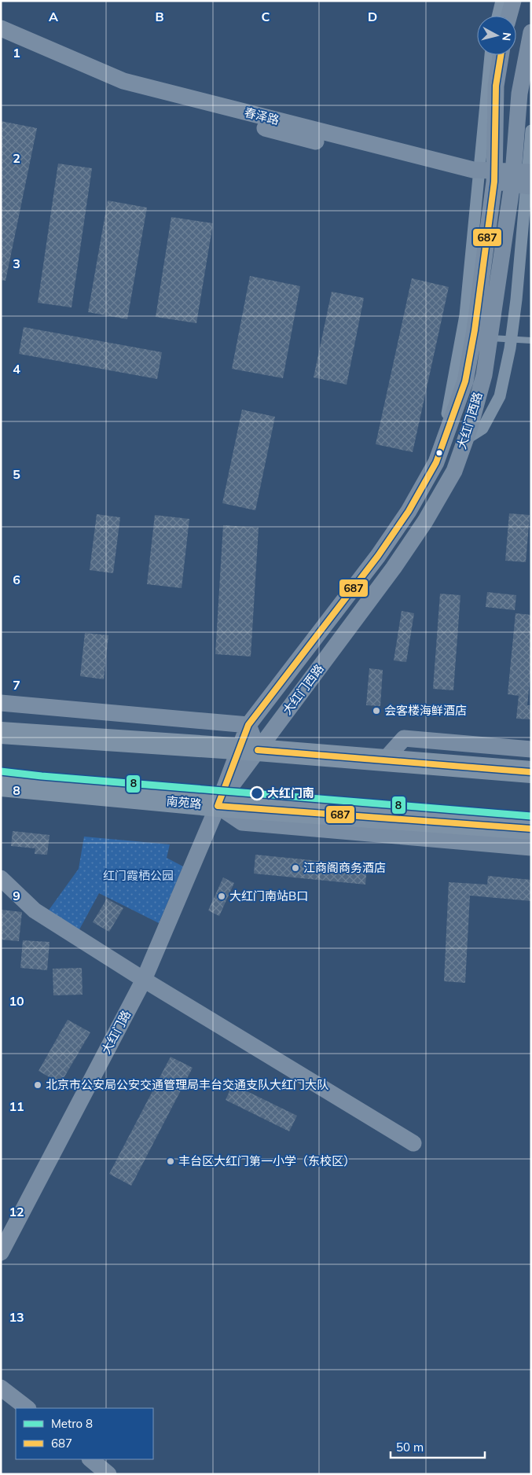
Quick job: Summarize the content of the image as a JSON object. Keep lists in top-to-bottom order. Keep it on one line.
{"streets":{"highway":["南苑路"],"street":["春泽路","大红门西路","大红门路"]},"crossings":[["春泽路","大红门西路"],["大红门西路","南苑路"],["大红门西路","大红门路"],["南苑路","大红门路"]],"parks":["红门霞栖公园"],"places":["会客楼海鲜酒店","大红门南","江商阁商务酒店","大红门南站B口","北京市公安局公安交通管理局丰台交通支队大红门大队","丰台区大红门第一小学（东校区）"],"lines":["transit line 687","metro line 8"],"legend":["Metro 8","687"],"scale_bar":"50 m","north":"right","grid":{"columns":["A","B","C","D"],"rows":["1","2","3","4","5","6","7","8","9","10","11","12","13"]}}
